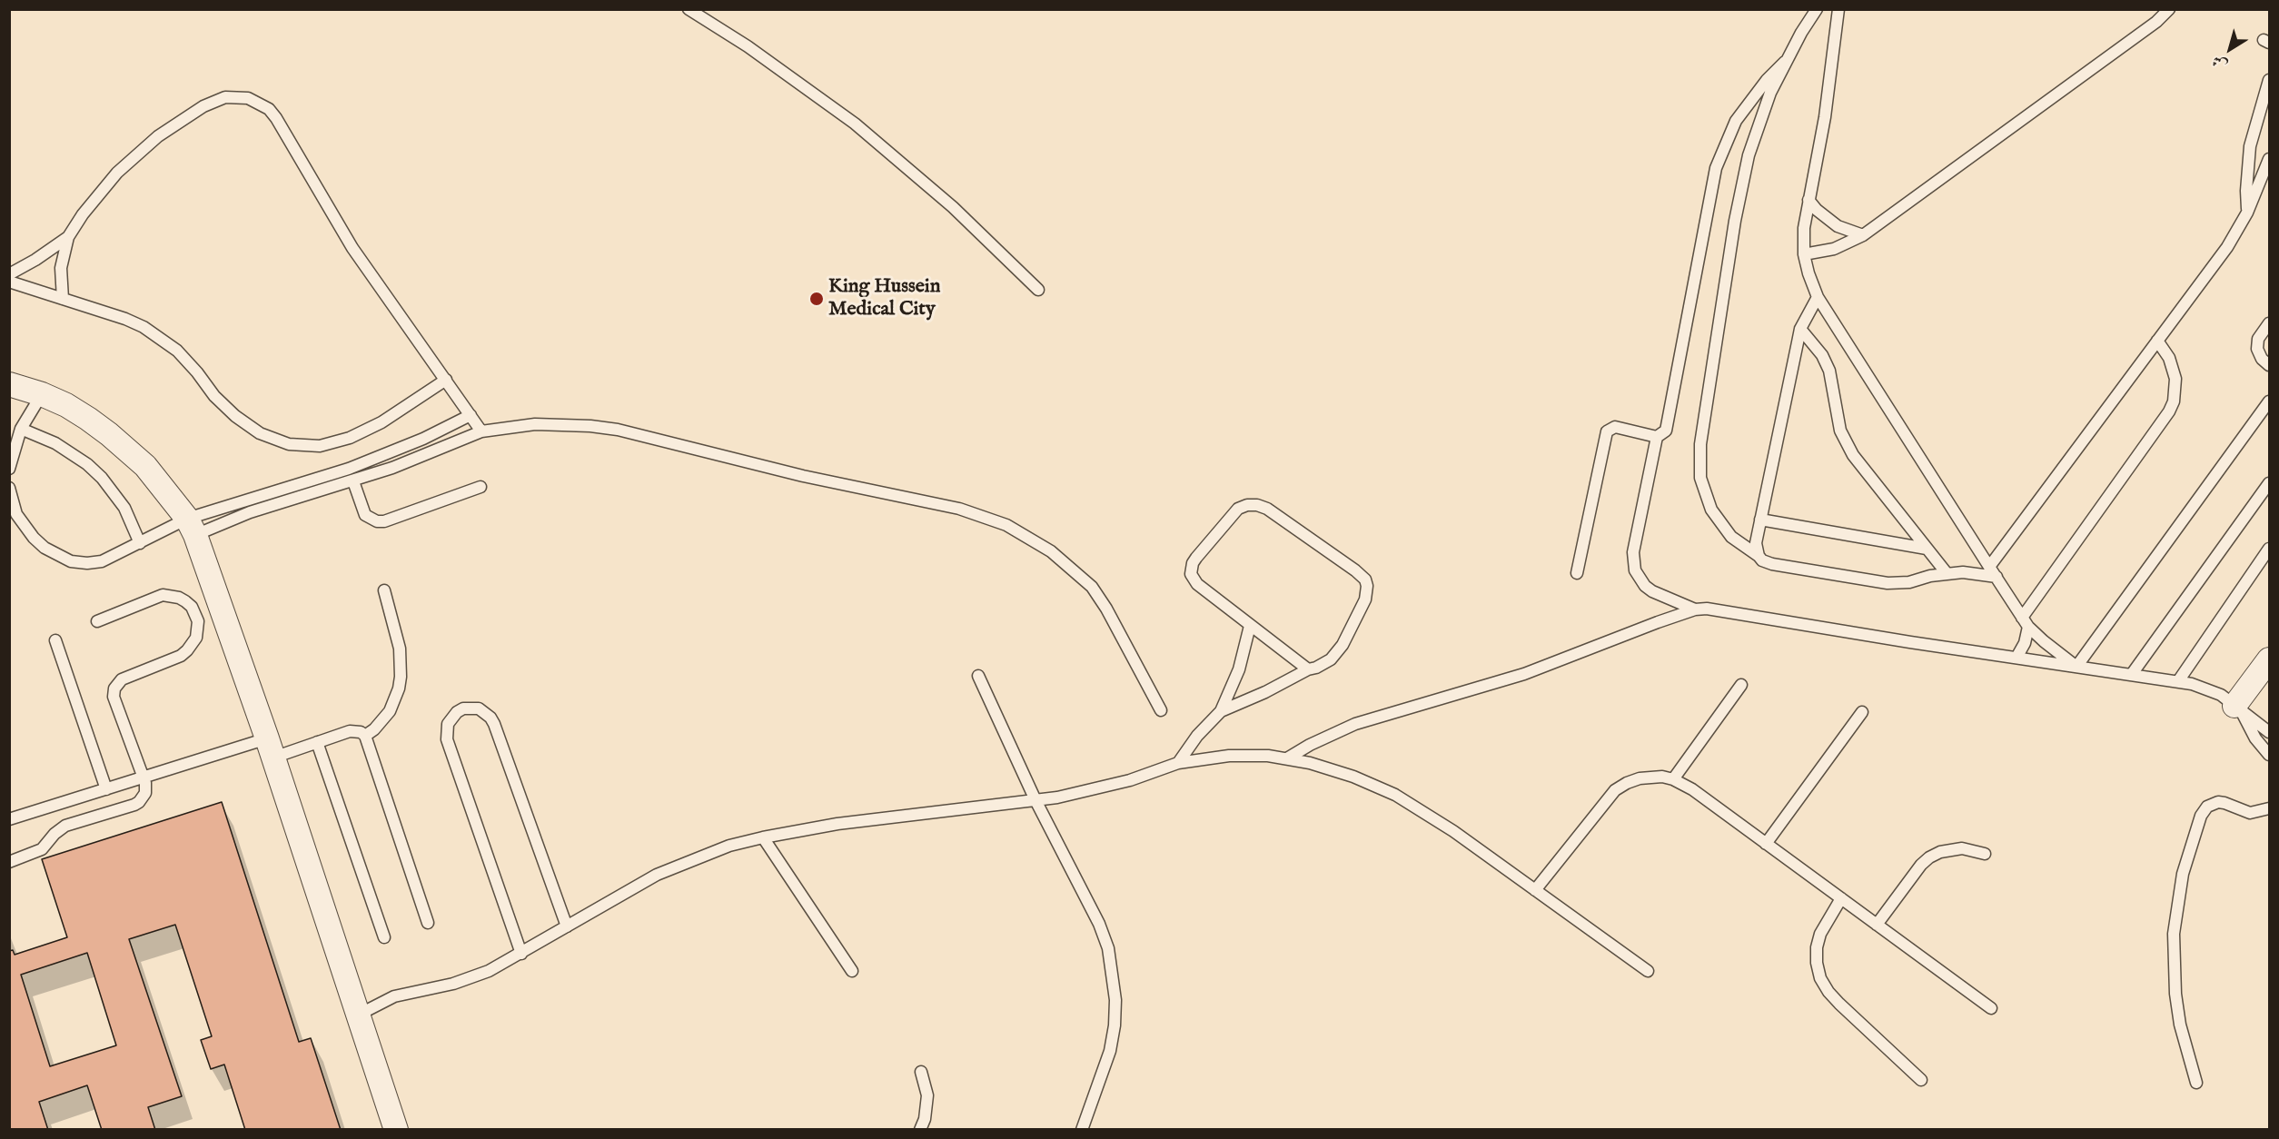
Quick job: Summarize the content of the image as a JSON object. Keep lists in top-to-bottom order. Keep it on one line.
{"places":["King Hussein Medical City"],"north":"bottom left"}
